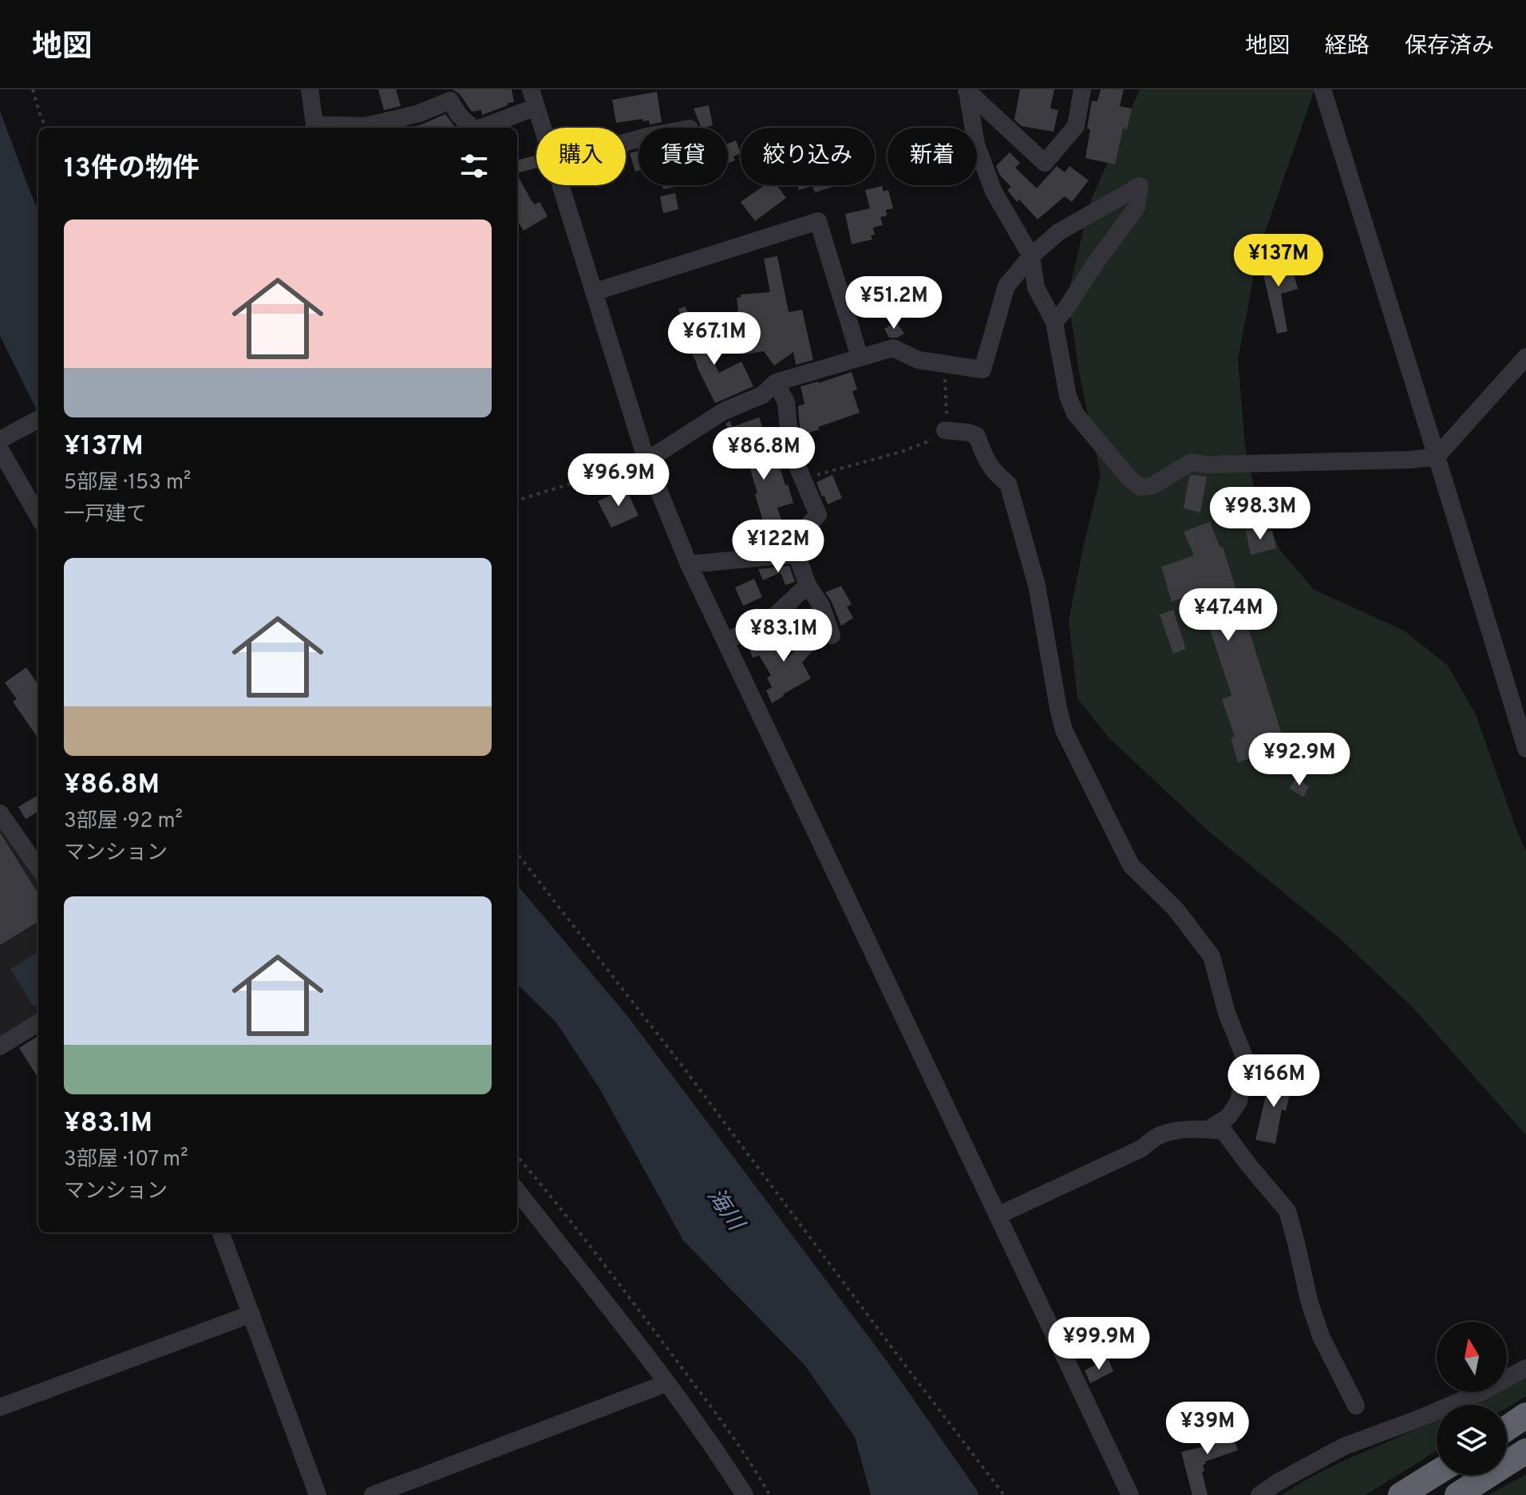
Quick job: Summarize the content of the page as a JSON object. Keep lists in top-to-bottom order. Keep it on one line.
{"water":["海川"],"north":"top","page":{"header":"地図","nav":["地図","経路","保存済み"],"chip":["購入","賃貸","絞り込み","新着"],"heading":"13件の物件","list":[{"name":"¥137M","note":"5部屋 · 153 m² · 一戸建て"},{"name":"¥86.8M","note":"3部屋 · 92 m² · マンション"},{"name":"¥83.1M","note":"3部屋 · 107 m² · マンション"}],"price":["¥137M","¥51.2M","¥67.1M","¥86.8M","¥96.9M","¥98.3M","¥122M","¥47.4M","¥83.1M","¥92.9M","¥166M","¥99.9M","¥39M"]}}
